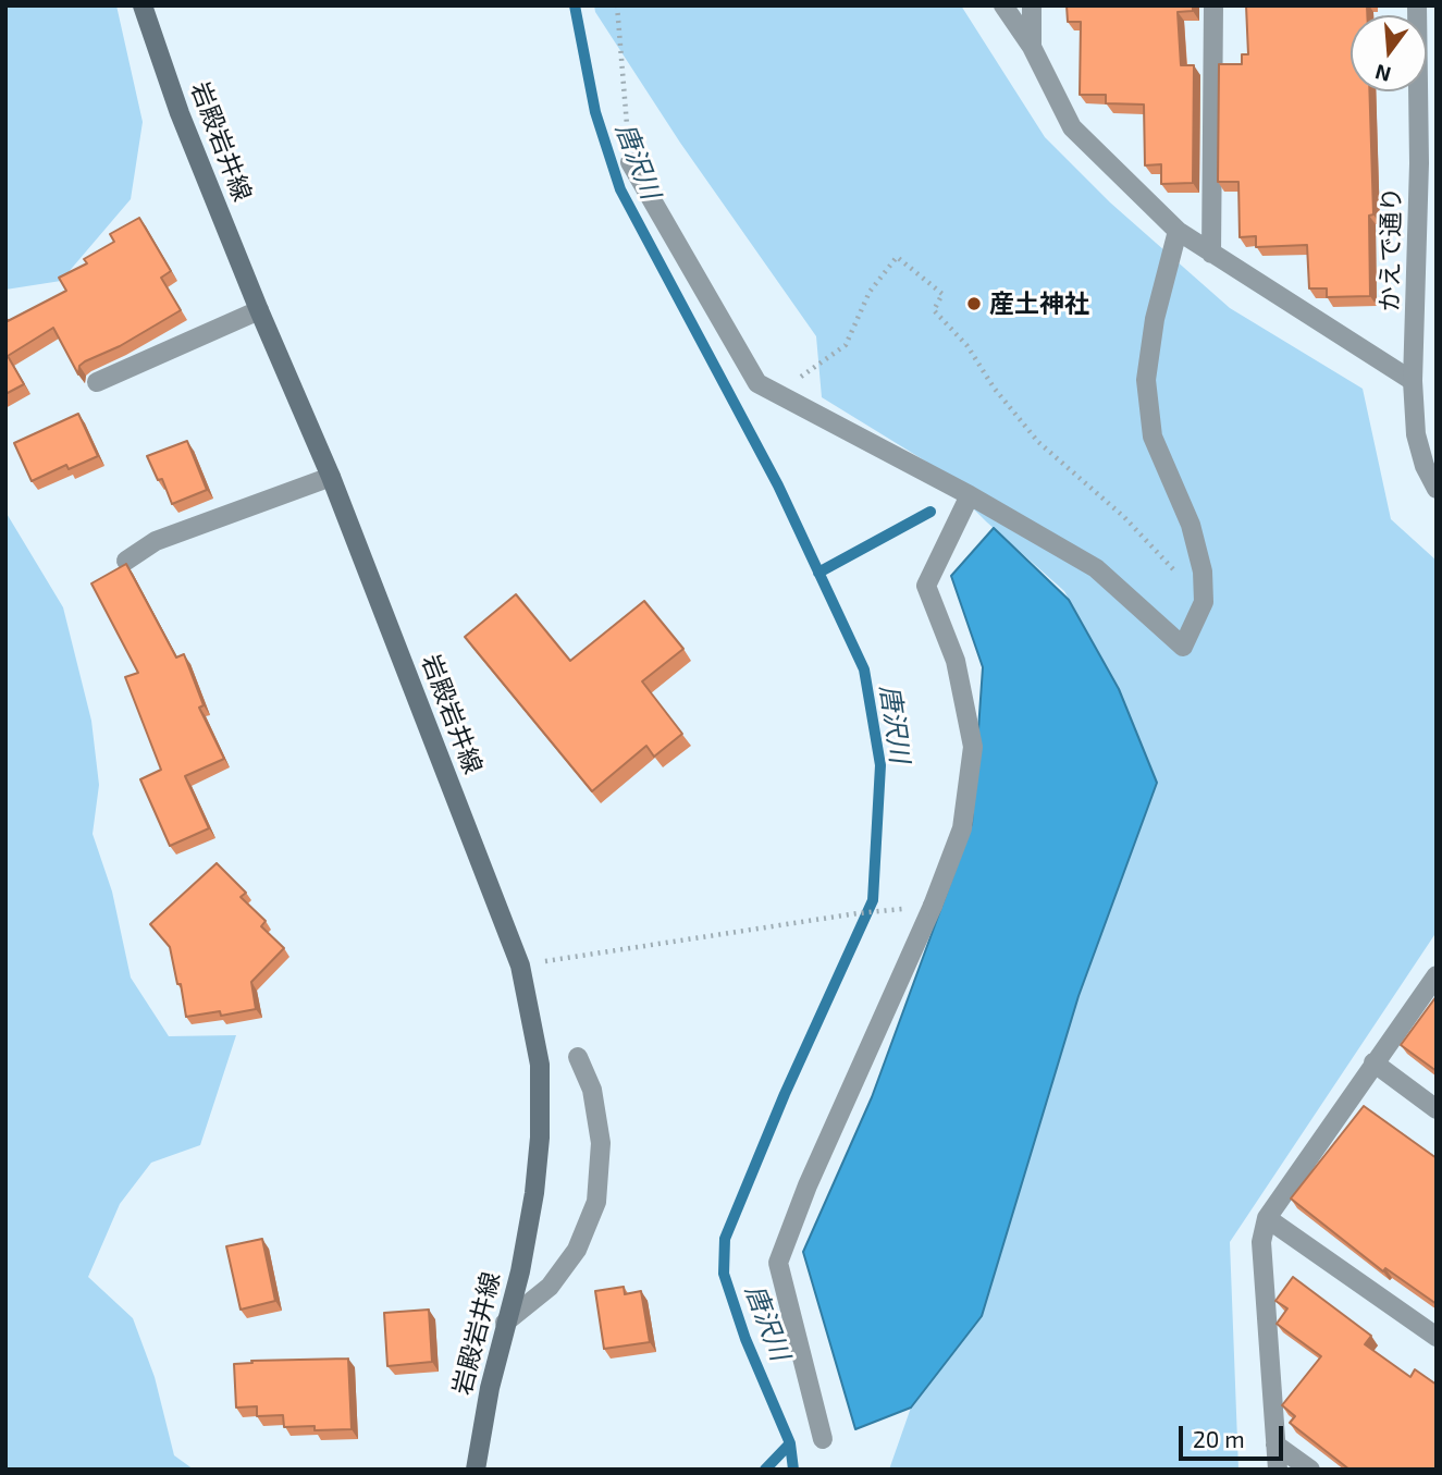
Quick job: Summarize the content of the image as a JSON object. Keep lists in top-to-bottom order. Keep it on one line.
{"streets":{"main road":["岩殿岩井線"],"street":["かえで通り"]},"water":["唐沢川"],"places":["産土神社"],"scale_bar":"20 m","north":"bottom"}
